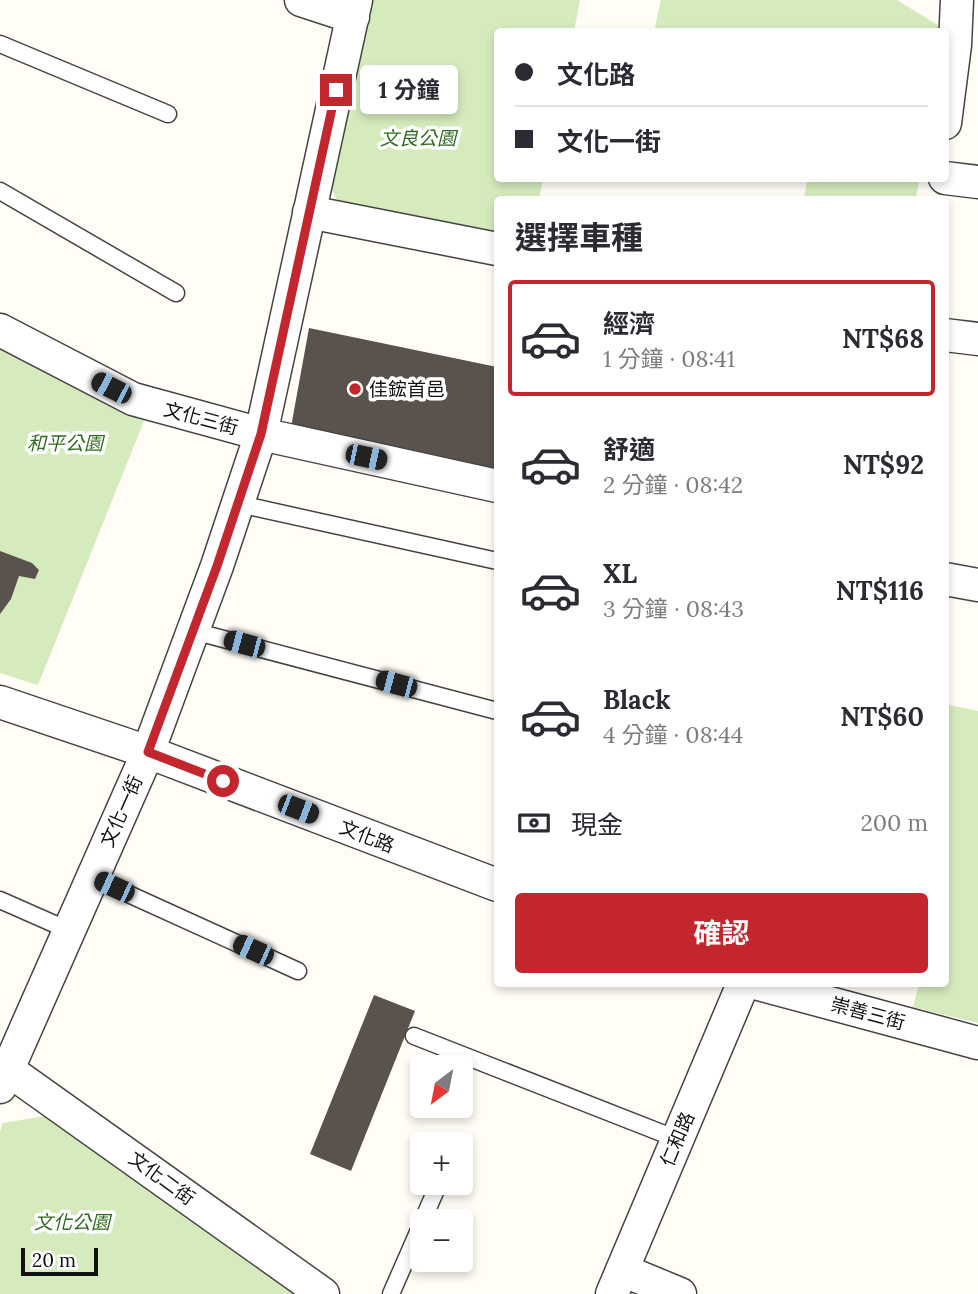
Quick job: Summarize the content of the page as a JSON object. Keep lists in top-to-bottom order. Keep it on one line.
{"streets":{"street":["文化三街","文化一街","文化路","崇善三街","仁和路","文化二街"]},"crossings":[["文化三街","文化一街"],["文化一街","文化路"],["文化一街","文化二街"]],"parks":["文良公園","和平公園","文化公園"],"places":["佳鋐首邑"],"scale_bar":"20 m","north":"bottom left","page":{"banner":["文化路","文化一街"],"bubble":"1 分鐘","heading":"選擇車種","list":[{"name":"經濟","note":"1 分鐘 · 08:41","value":"NT$68"},{"name":"舒適","note":"2 分鐘 · 08:42","value":"NT$92"},{"name":"XL","note":"3 分鐘 · 08:43","value":"NT$116"},{"name":"Black","note":"4 分鐘 · 08:44","value":"NT$60"}],"pay":["現金","200 m"],"buttons":"確認","map_buttons":["+","−"],"scale":"20 m"}}
